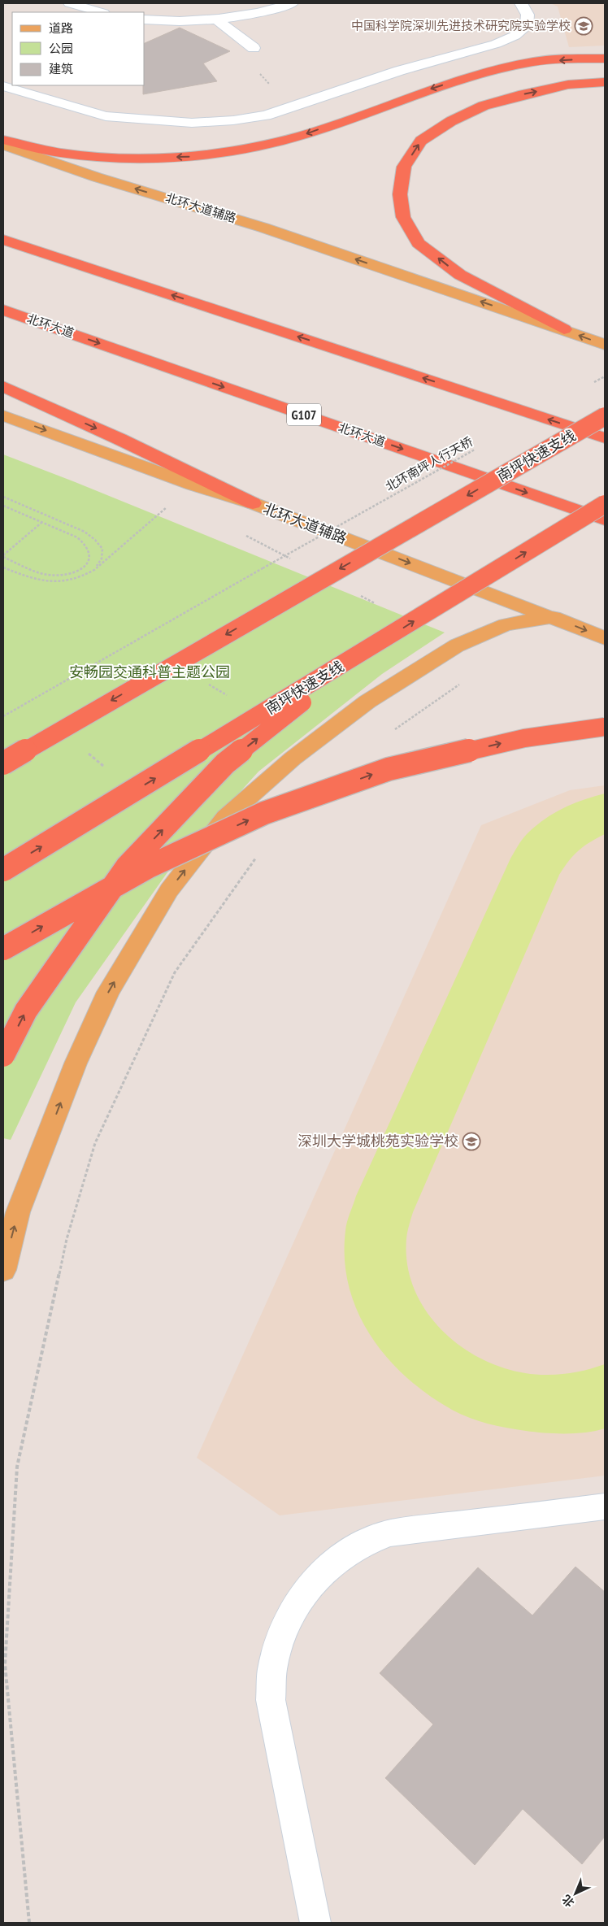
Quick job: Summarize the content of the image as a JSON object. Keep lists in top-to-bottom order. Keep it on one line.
{"streets":{"highway":["北环大道","G107","南坪快速支线"],"main road":["北环大道辅路"],"path":["北环南坪人行天桥"]},"parks":["安畅园交通科普主题公园"],"places":{"school or university":["中国科学院深圳先进技术研究院实验学校","深圳大学城桃苑实验学校"]},"legend":["道路","公园","建筑"],"north":"bottom left"}
